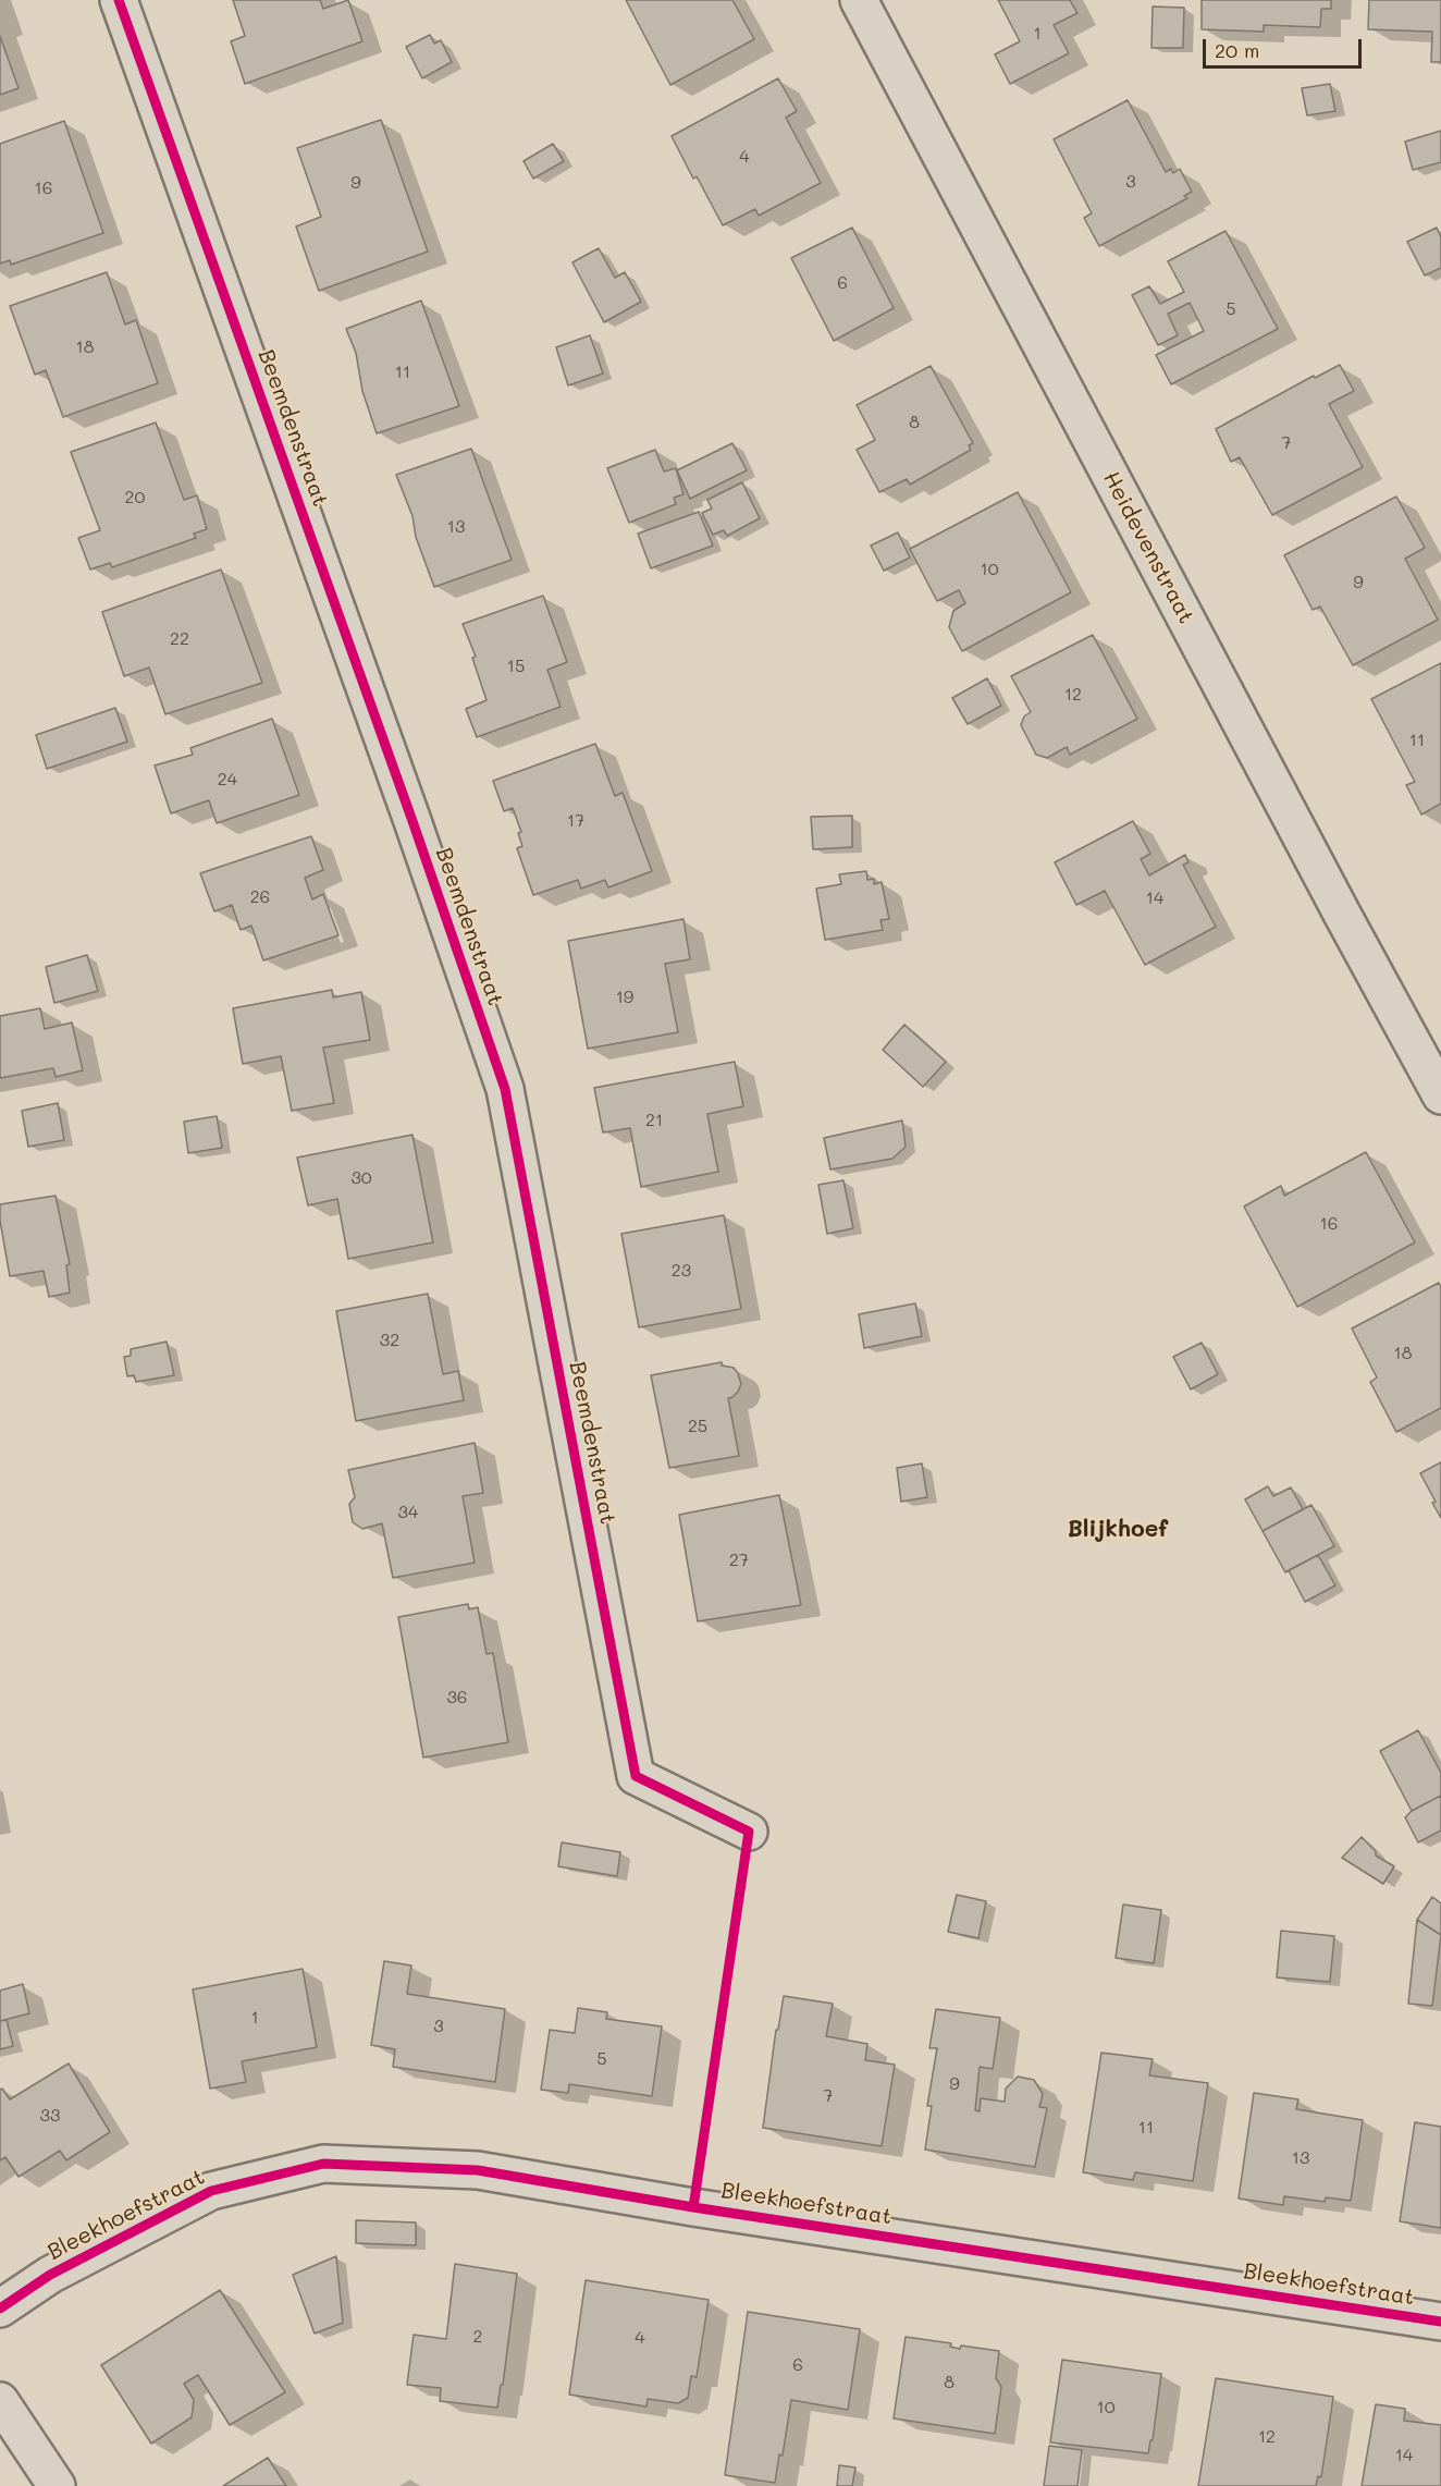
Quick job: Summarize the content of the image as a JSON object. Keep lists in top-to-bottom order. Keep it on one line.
{"streets":{"street":["Beemdenstraat","Heidevenstraat","Bleekhoefstraat"]},"districts":["Blijkhoef"],"house_numbers":["1","4","3","9","16","6","5","18","11","8","7","20","13","10","9","22","15","12","11","24","17","26","14","19","21","30","16","23","32","18","25","34","27","36","1","3","5","9","7","33","11","13","2","4","6","8","10","12","14"],"scale_bar":"20 m"}
